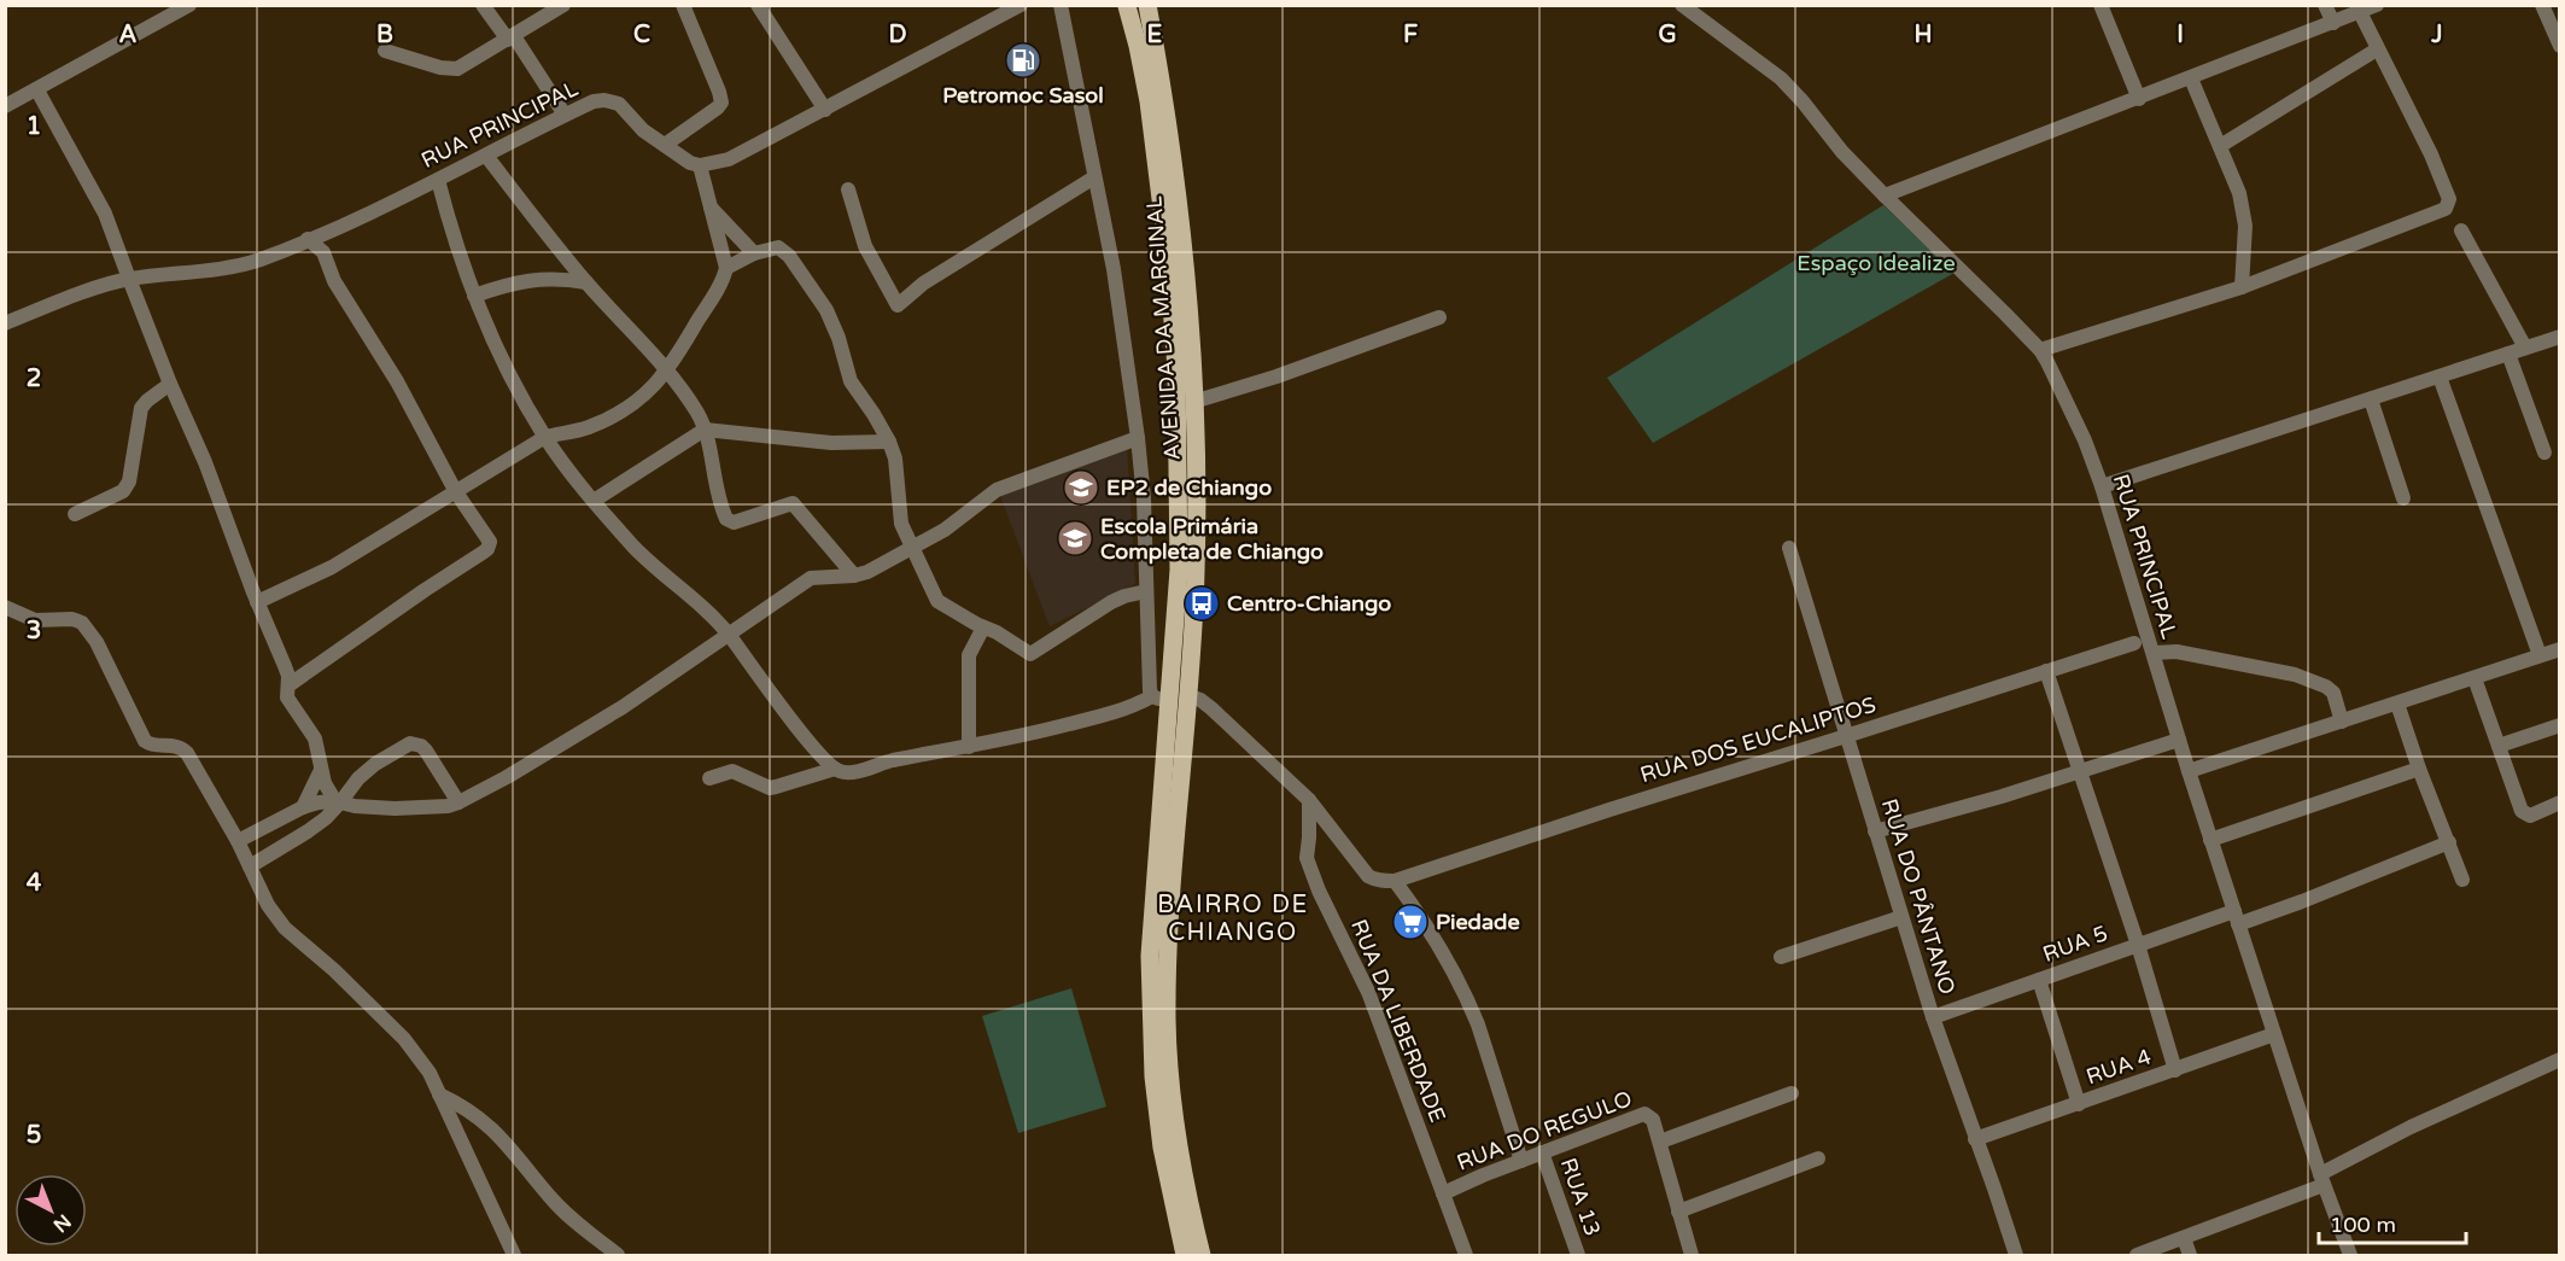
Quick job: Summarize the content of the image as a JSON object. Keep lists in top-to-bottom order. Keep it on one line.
{"streets":{"main road":["AVENIDA DA MARGINAL"],"street":["RUA PRINCIPAL","RUA DOS EUCALIPTOS","RUA DO PÂNTANO","RUA 5","RUA DA LIBERDADE","RUA 4","RUA DO REGULO","RUA 13"]},"crossings":[["RUA PRINCIPAL","RUA 5"],["RUA PRINCIPAL","RUA 4"],["RUA DOS EUCALIPTOS","RUA DO PÂNTANO"],["RUA DO PÂNTANO","RUA 5"],["RUA DO PÂNTANO","RUA 4"],["RUA DA LIBERDADE","RUA DO REGULO"],["RUA DO REGULO","RUA 13"]],"districts":["BAIRRO DE CHIANGO"],"parks":["Espaço Idealize"],"places":{"fuel station":["Petromoc Sasol"],"school or university":["EP2 de Chiango","Escola Primária Completa de Chiango"],"bus stop":["Centro-Chiango"],"supermarket":["Piedade"]},"scale_bar":"100 m","north":"bottom right","grid":{"columns":["A","B","C","D","E","F","G","H","I","J"],"rows":["1","2","3","4","5"]}}
